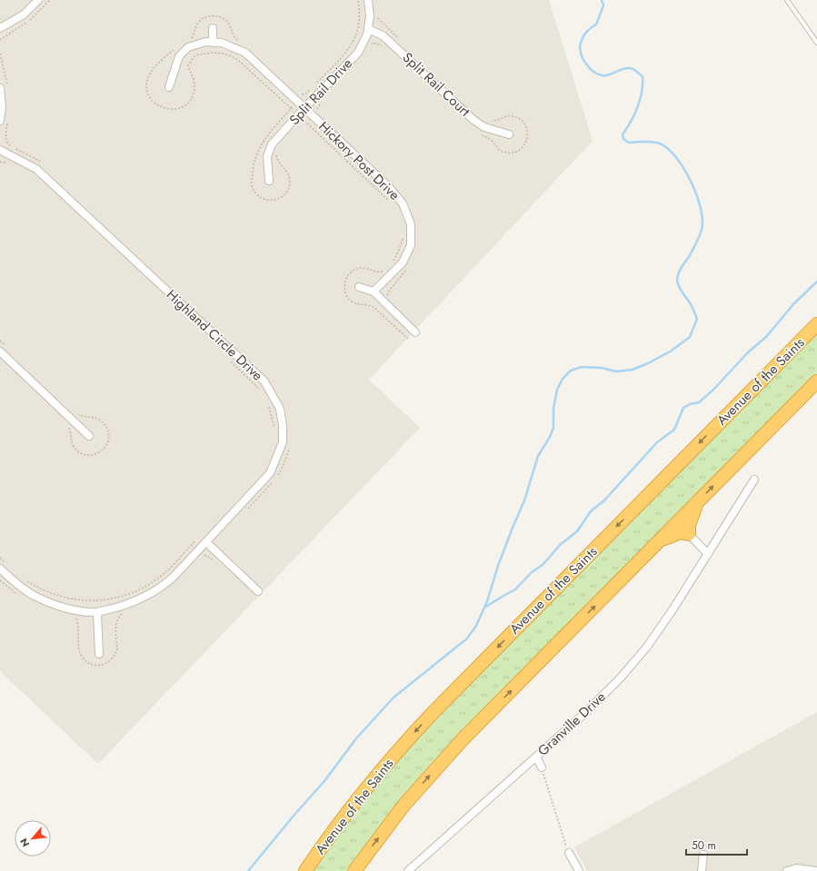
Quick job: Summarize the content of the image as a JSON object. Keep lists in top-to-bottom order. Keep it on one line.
{"streets":{"highway":["Avenue of the Saints"],"street":["Split Rail Court","Split Rail Drive","Hickory Post Drive","Highland Circle Drive","Granville Drive"]},"crossings":[["Split Rail Court","Split Rail Drive"],["Split Rail Drive","Hickory Post Drive"]],"scale_bar":"50 m","north":"bottom left"}
